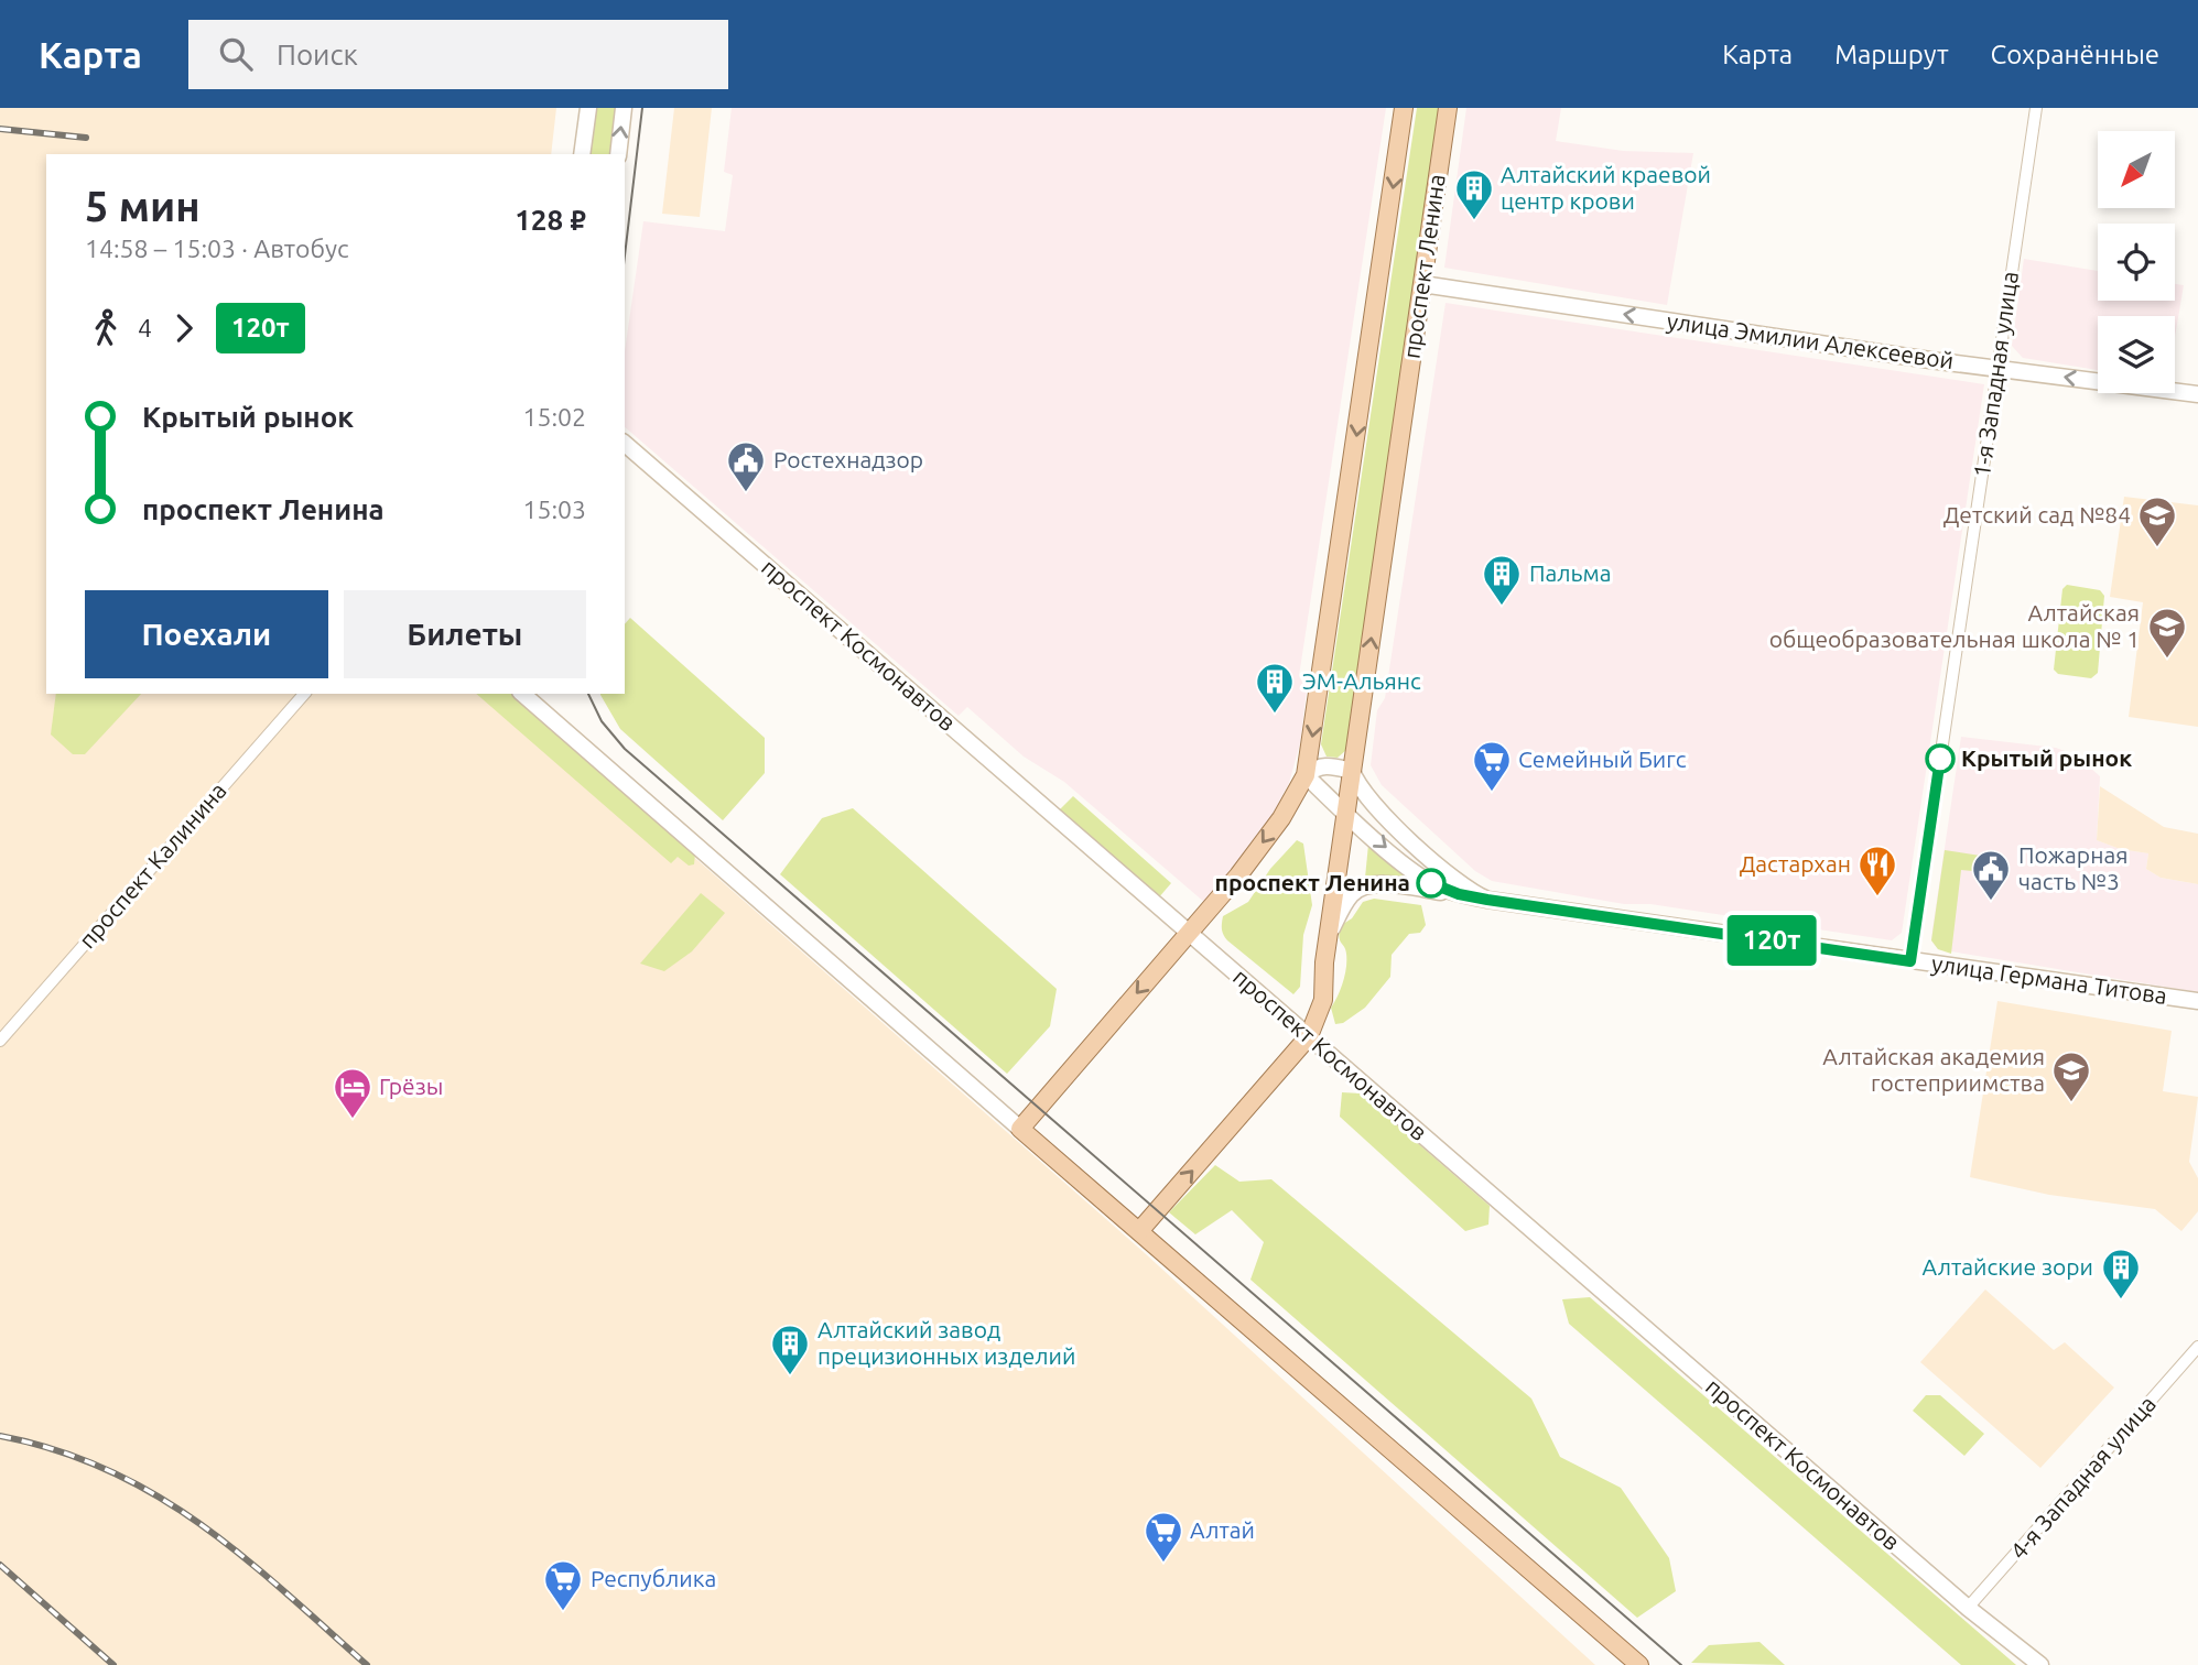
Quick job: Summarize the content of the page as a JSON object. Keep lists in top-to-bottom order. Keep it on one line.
{"streets":{"main road":["проспект Ленина"],"street":["улица Эмилии Алексеевой","1-я Западная улица","проспект Космонавтов","проспект Калинина","улица Германа Титова","4-я Западная улица"]},"crossings":[["проспект Ленина","улица Эмилии Алексеевой"],["проспект Ленина","проспект Космонавтов"],["улица Эмилии Алексеевой","1-я Западная улица"],["1-я Западная улица","улица Германа Титова"],["проспект Космонавтов","4-я Западная улица"]],"one_way":["улица Эмилии Алексеевой"],"places":{"building":["Алтайский краевой центр крови","Пальма","ЭМ-Альянс","Алтайские зори","Алтайский завод прецизионных изделий"],"public building":["Ростехнадзор","Пожарная часть №3"],"school or university":["Детский сад №84","Алтайская общеобразовательная школа № 1","Алтайская академия гостеприимства"],"other":["Крытый рынок","проспект Ленина"],"supermarket":["Семейный Бигс","Алтай","Республика"],"restaurant":["Дастархан"],"hotel":["Грёзы"]},"lines":["bus line 120т"],"north":"bottom left","page":{"header":"Карта","search":"Поиск","nav":["Карта","Маршрут","Сохранённые"],"on_map":"120т","heading":["5 мин","14:58 – 15:03 · Автобус","128 ₽"],"legs":["4","120т"],"list":[{"name":"Крытый рынок","value":"15:02"},{"name":"проспект Ленина","value":"15:03"}],"buttons":["Поехали","Билеты"]}}
